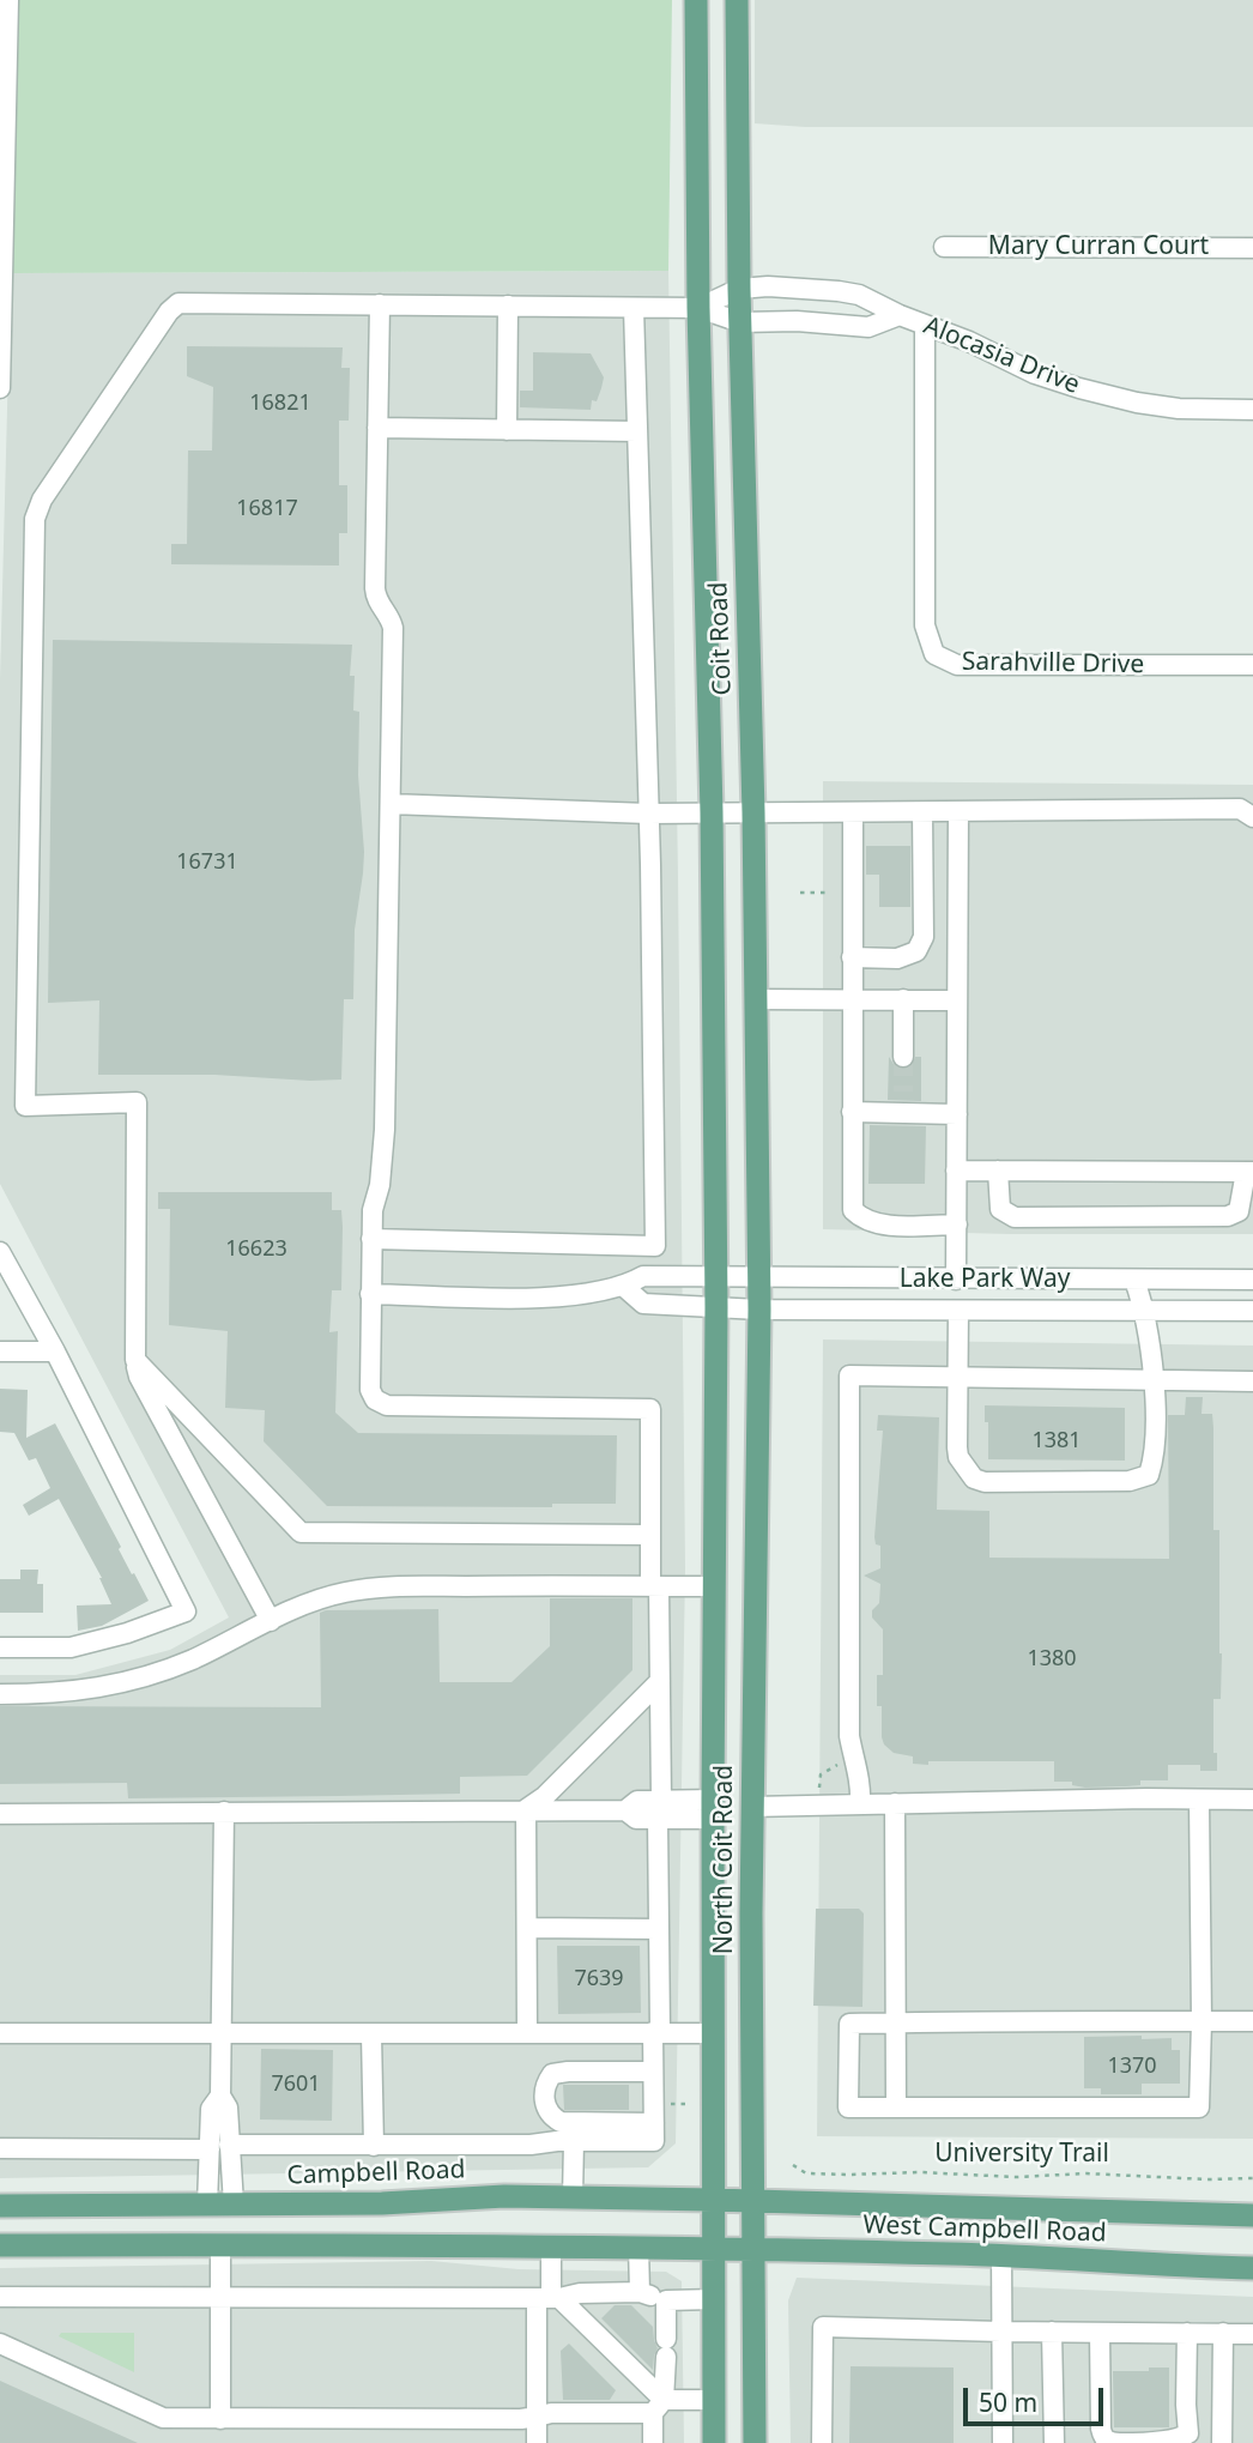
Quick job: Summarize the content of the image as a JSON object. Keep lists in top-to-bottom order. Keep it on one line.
{"streets":{"main road":["Coit Road","North Coit Road","Campbell Road","West Campbell Road"],"street":["Mary Curran Court","Alocasia Drive","Sarahville Drive","Lake Park Way"],"path":["University Trail"]},"crossings":[["Alocasia Drive","Coit Road"],["Alocasia Drive","Sarahville Drive"],["Coit Road","Lake Park Way"],["Coit Road","North Coit Road"],["Lake Park Way","North Coit Road"],["North Coit Road","Campbell Road"],["North Coit Road","West Campbell Road"],["Campbell Road","West Campbell Road"]],"house_numbers":["16821","16817","16731","16623","1381","1380","7639","1370","7601"],"scale_bar":"50 m"}
